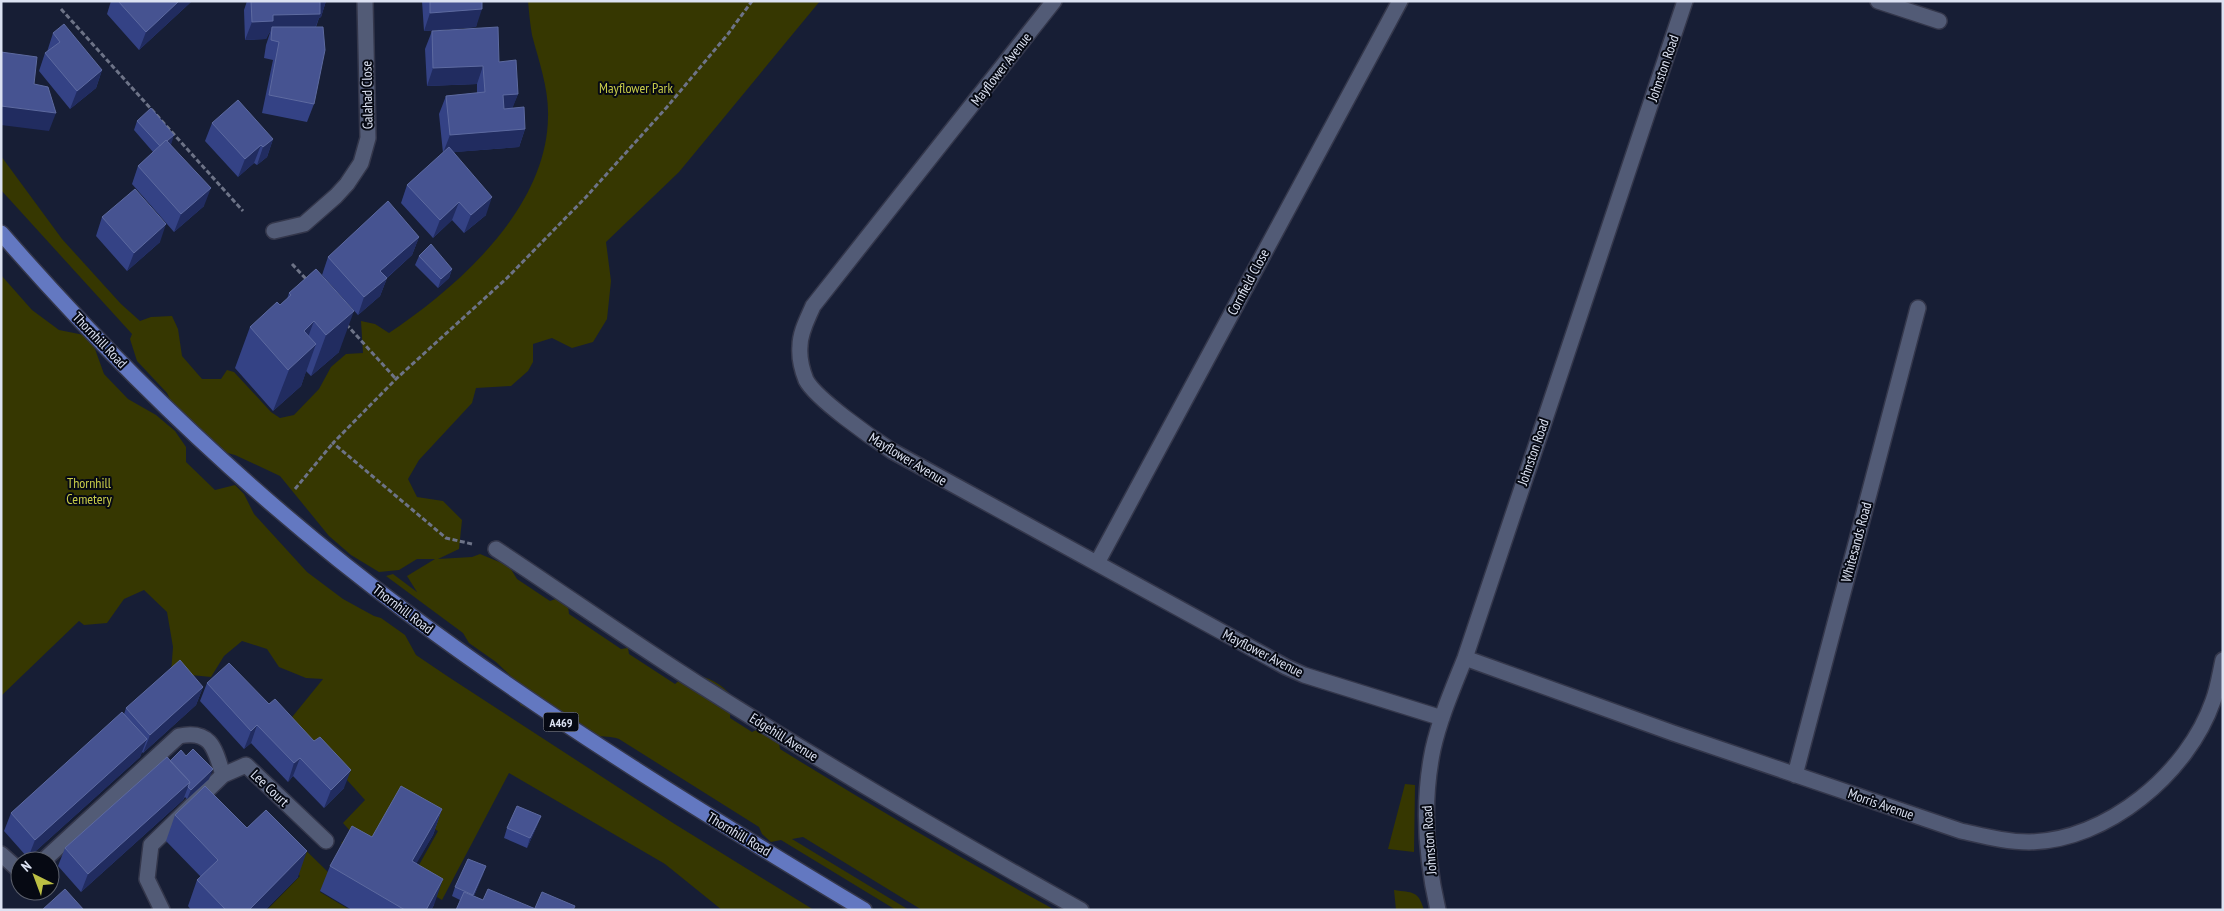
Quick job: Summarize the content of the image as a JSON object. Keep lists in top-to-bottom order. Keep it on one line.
{"streets":{"main road":["Thornhill Road","A469"],"street":["Johnston Road","Mayflower Avenue","Galahad Close","Cornfield Close","Whitesands Road","Edgehill Avenue","Lee Court","Morris Avenue"]},"crossings":[["Johnston Road","Mayflower Avenue"],["Johnston Road","Morris Avenue"],["Mayflower Avenue","Cornfield Close"],["Whitesands Road","Morris Avenue"]],"parks":["Mayflower Park","Thornhill Cemetery"],"north":"top left"}
